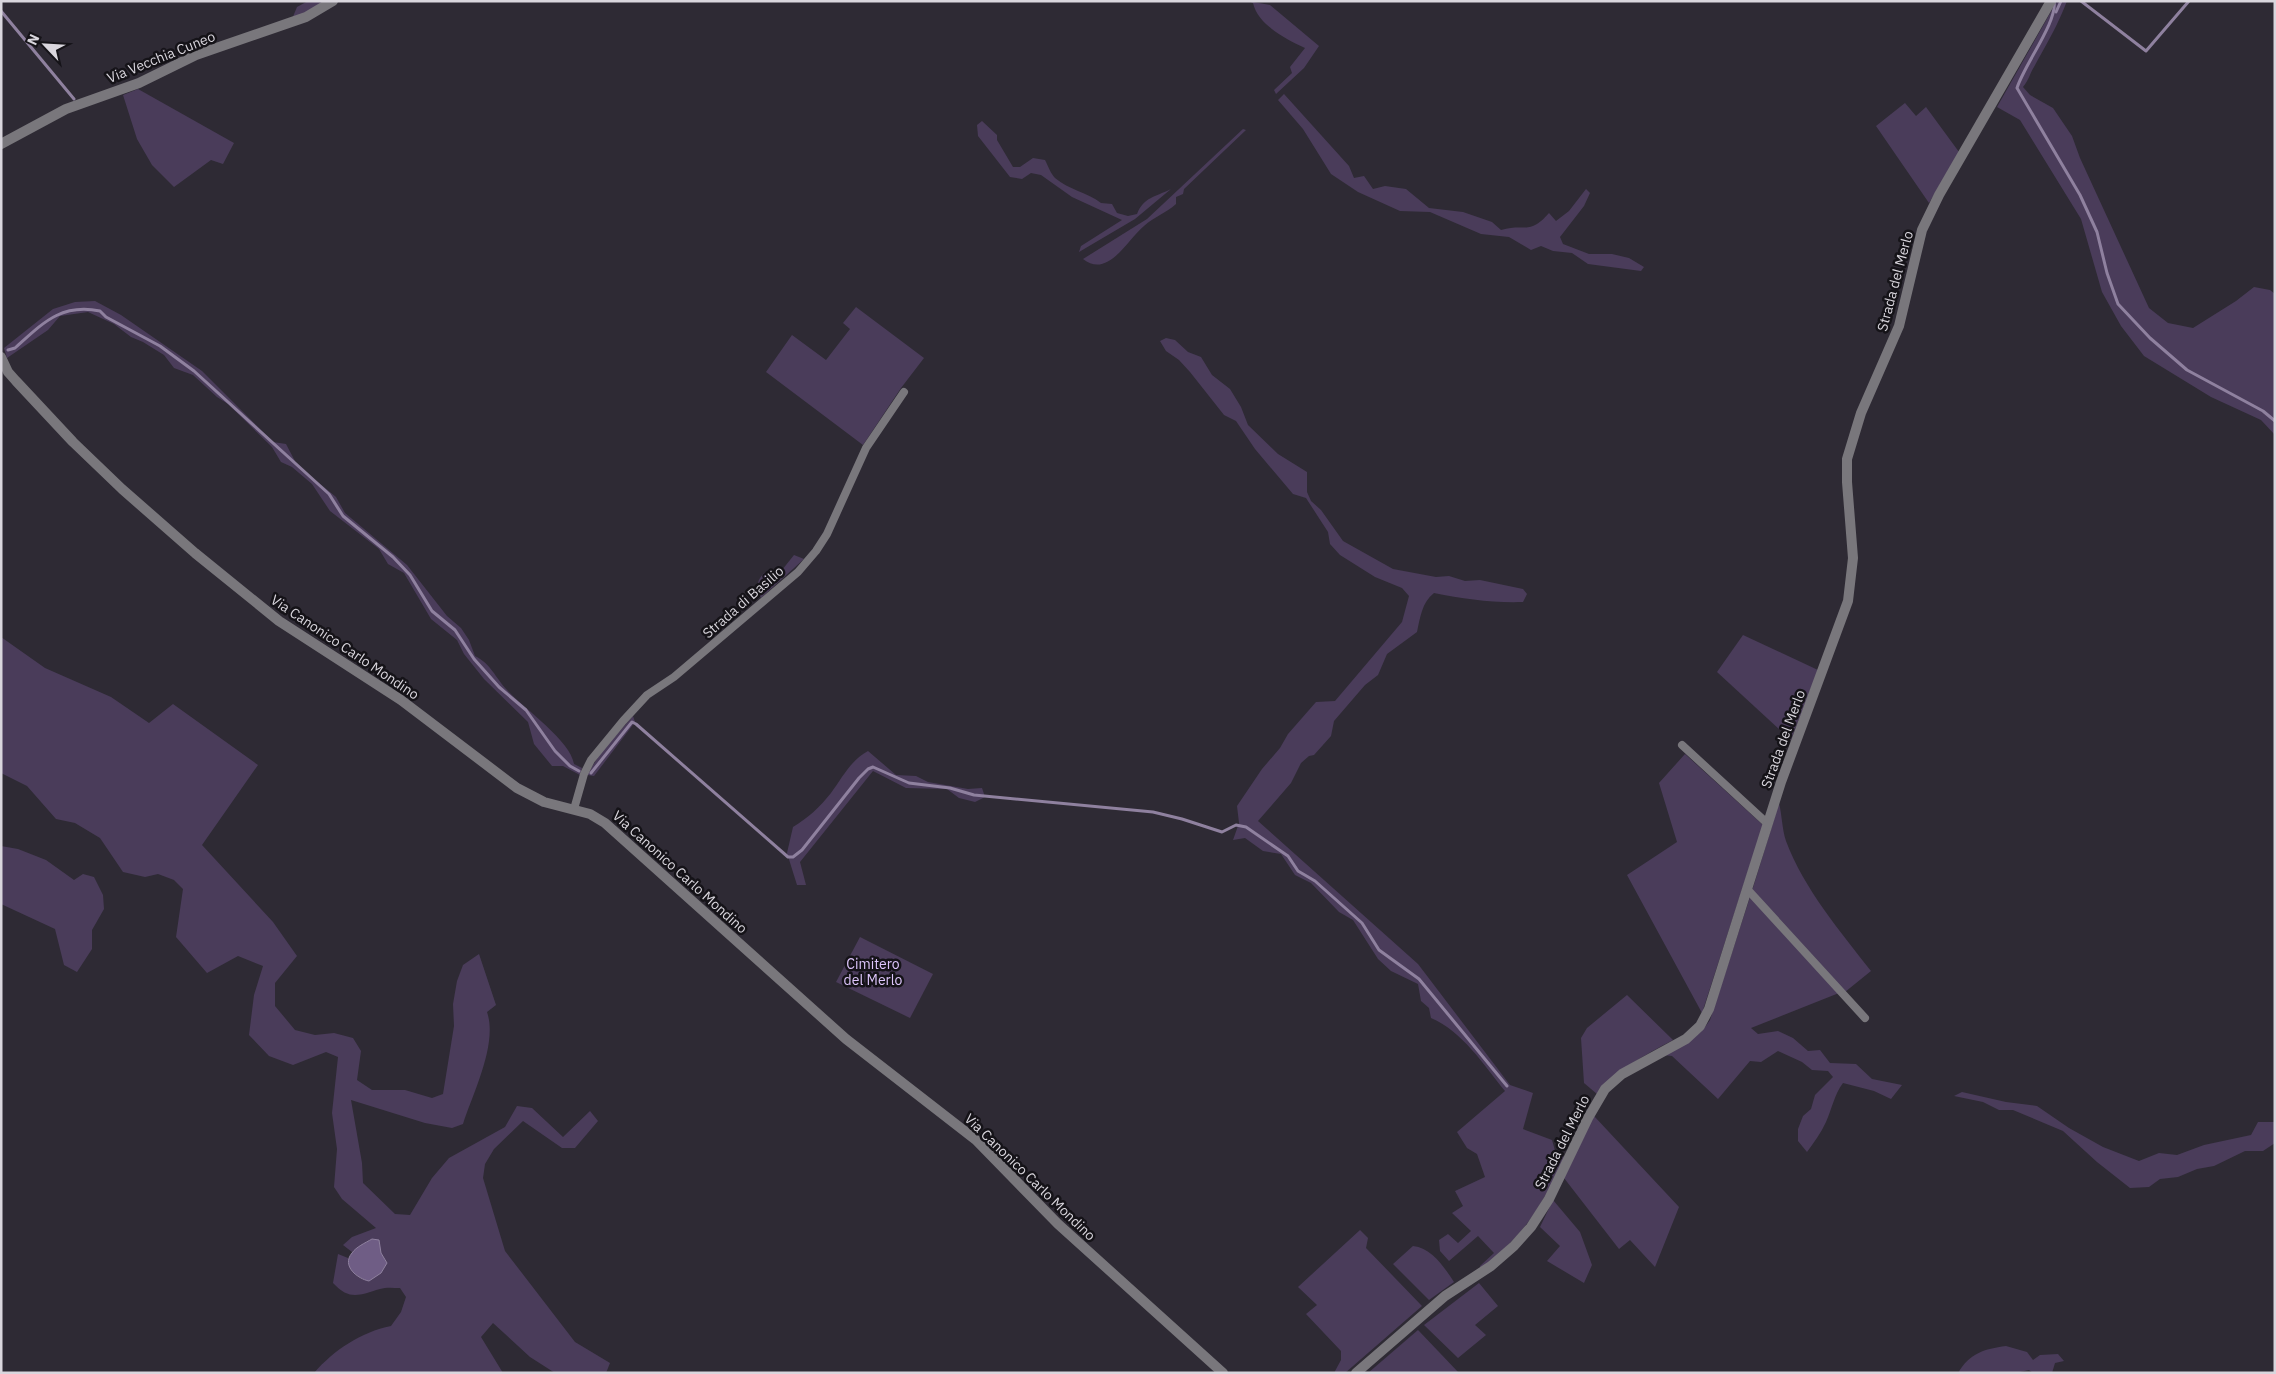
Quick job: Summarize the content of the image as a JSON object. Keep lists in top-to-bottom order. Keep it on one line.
{"streets":{"street":["Via Vecchia Cuneo","Strada del Merlo","Strada di Basilio","Via Canonico Carlo Mondino"]},"crossings":[["Strada di Basilio","Via Canonico Carlo Mondino"]],"parks":["Cimitero del Merlo"],"north":"top left"}
